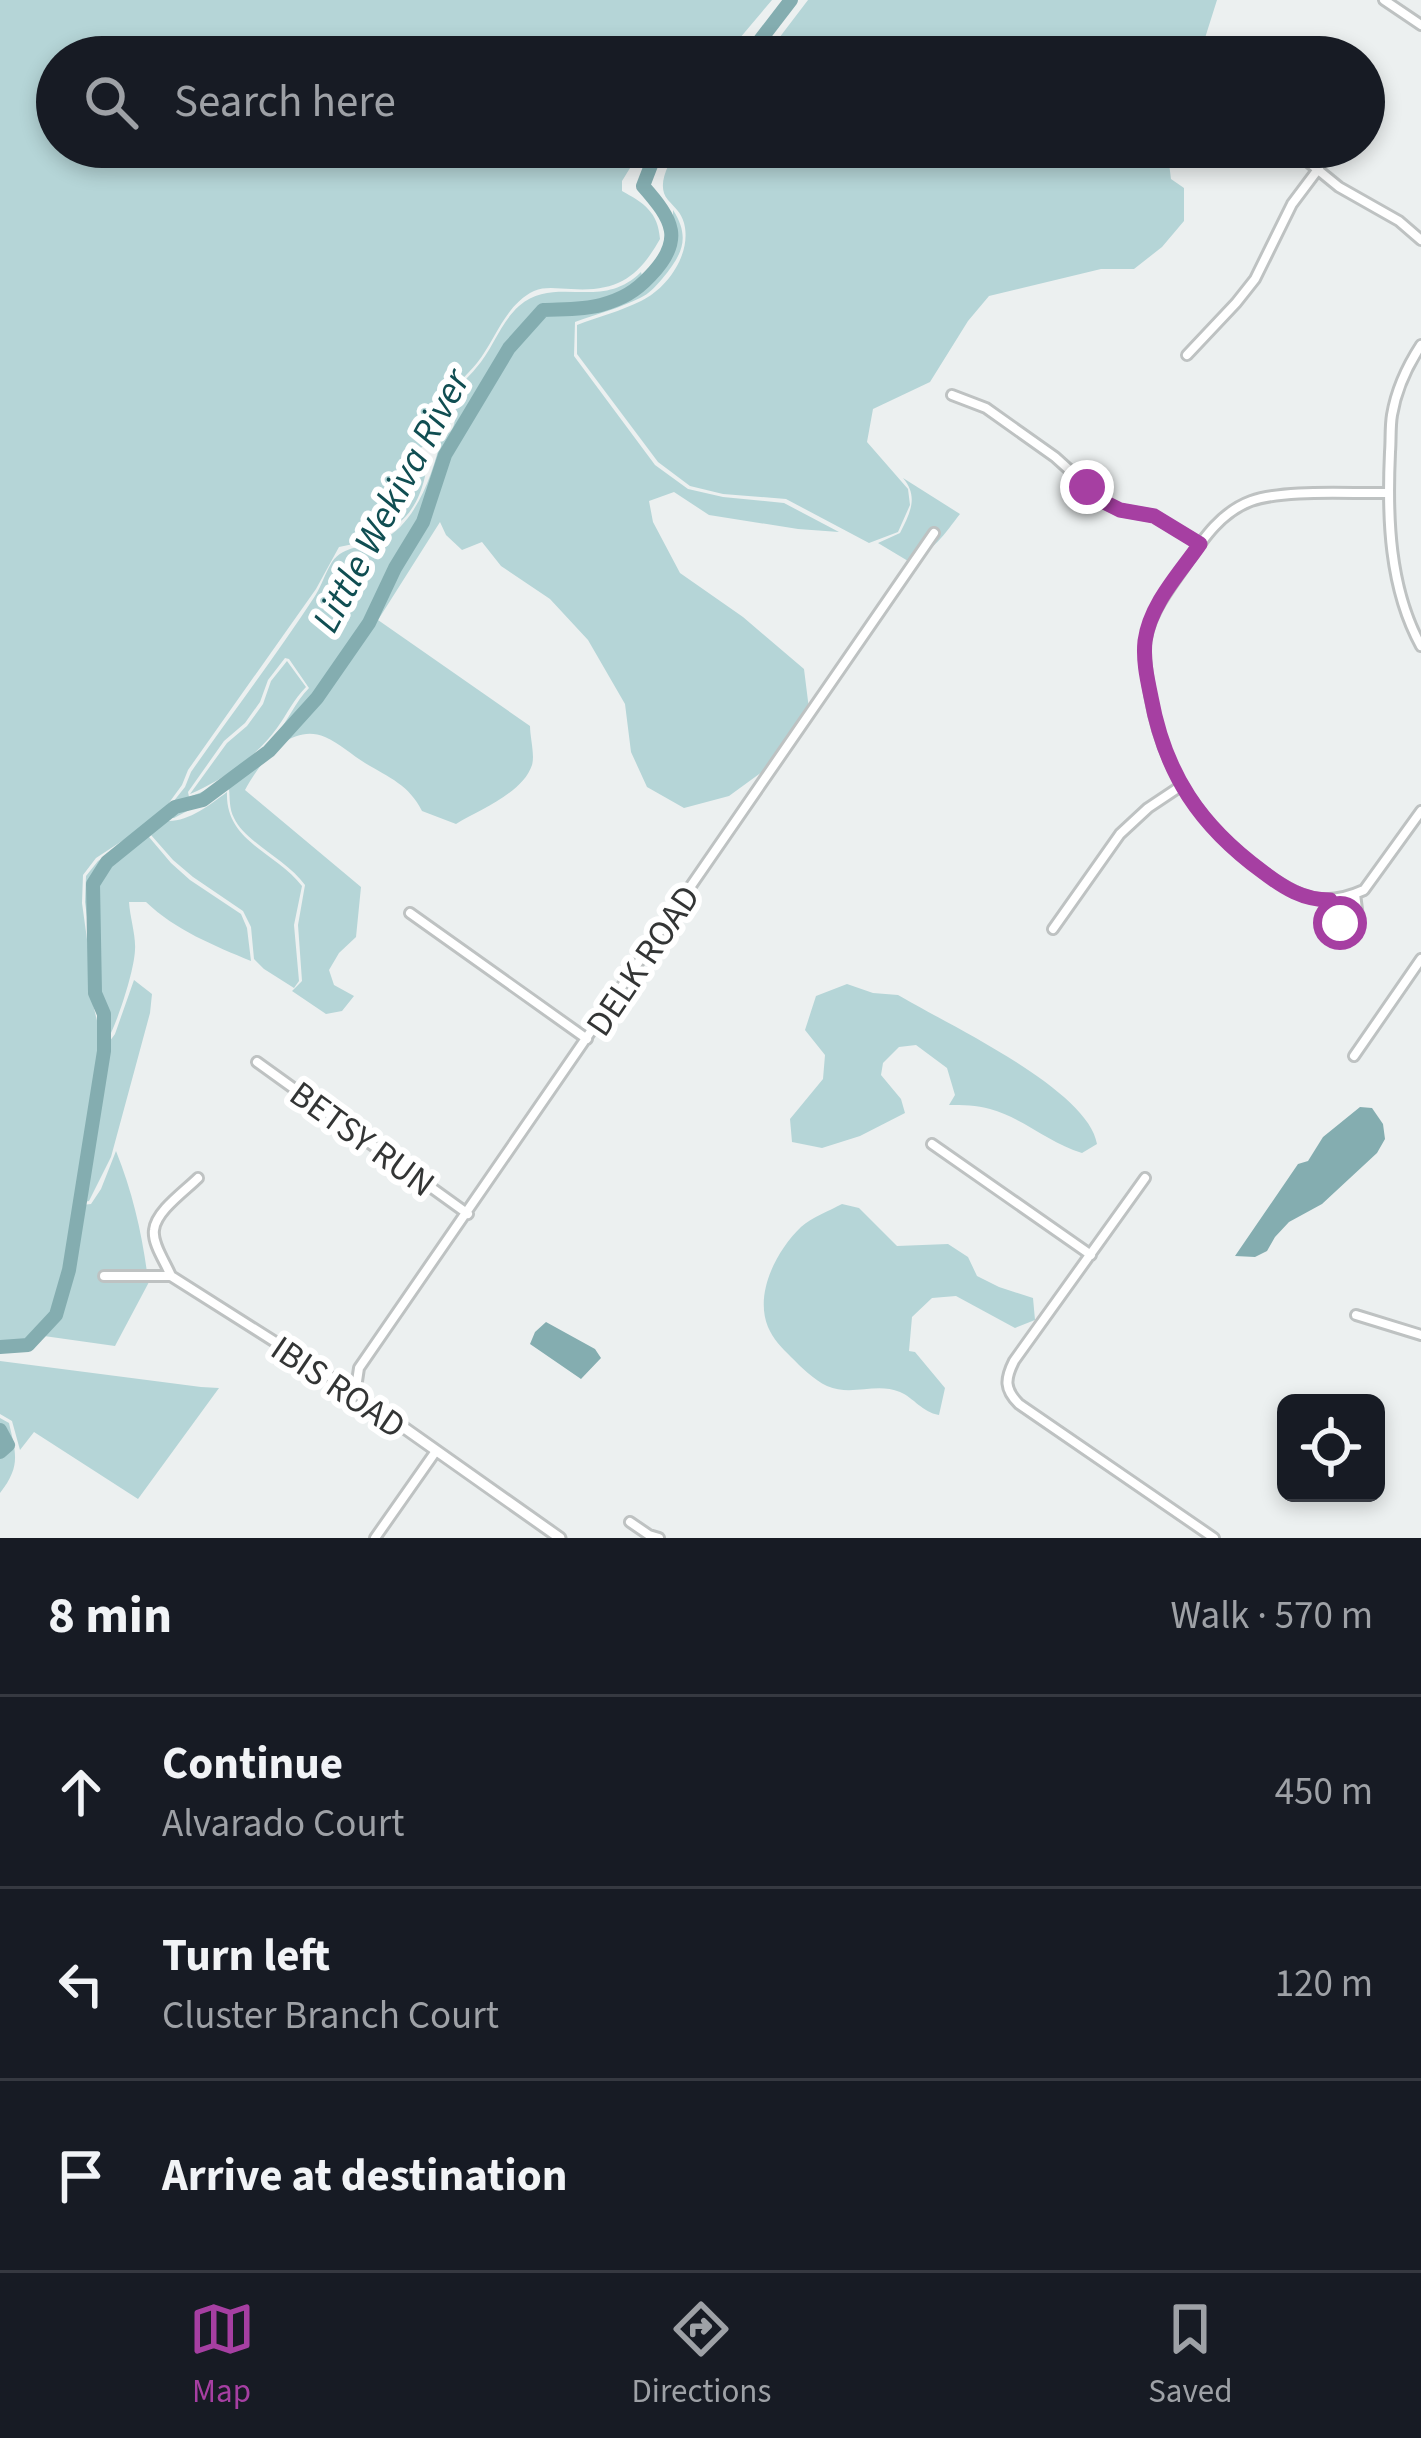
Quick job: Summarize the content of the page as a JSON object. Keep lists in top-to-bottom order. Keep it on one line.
{"streets":{"street":["DELK ROAD","BETSY RUN","IBIS ROAD"]},"crossings":[["DELK ROAD","BETSY RUN"],["DELK ROAD","IBIS ROAD"]],"water":["Little Wekiva River"],"page":{"search":"Search here","heading":["8 min","Walk · 570 m"],"list":[["Continue","Alvarado Court","450 m"],["Turn left","Cluster Branch Court","120 m"],"Arrive at destination"],"nav":["Map","Directions","Saved"]}}
